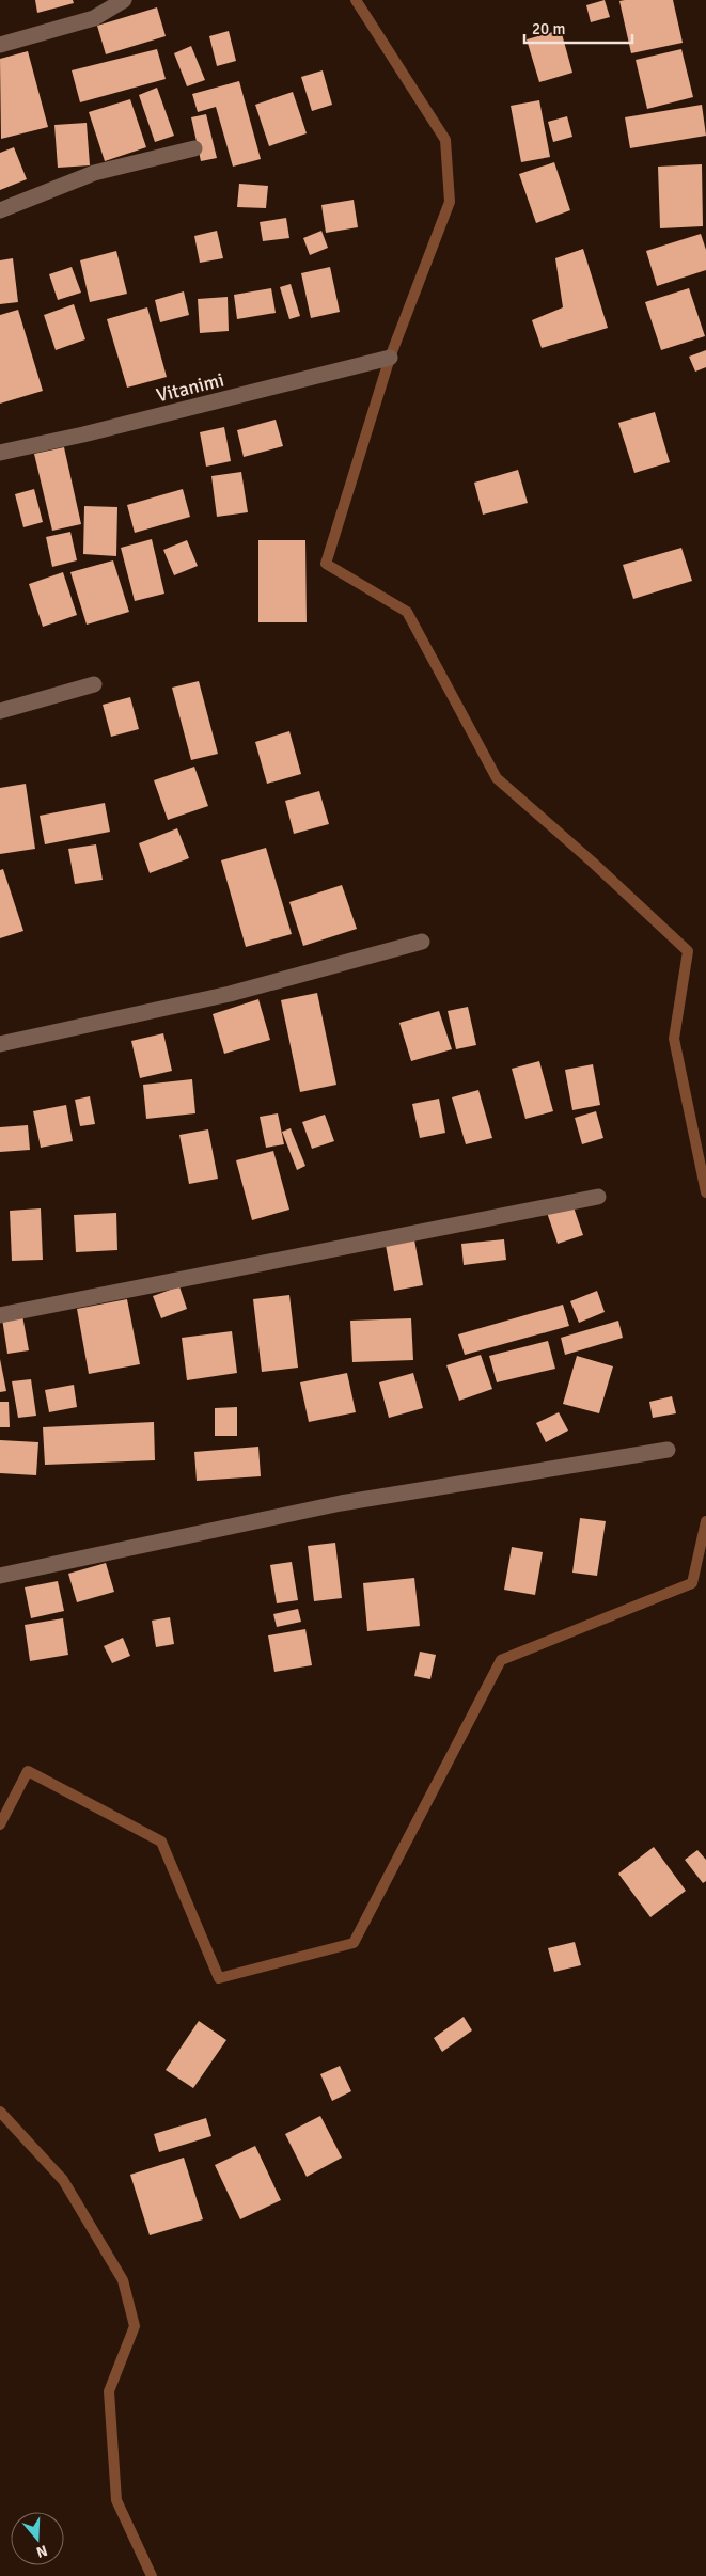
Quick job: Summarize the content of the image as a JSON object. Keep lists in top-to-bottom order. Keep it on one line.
{"streets":{"street":["Vitanimi"]},"scale_bar":"20 m","north":"bottom"}
